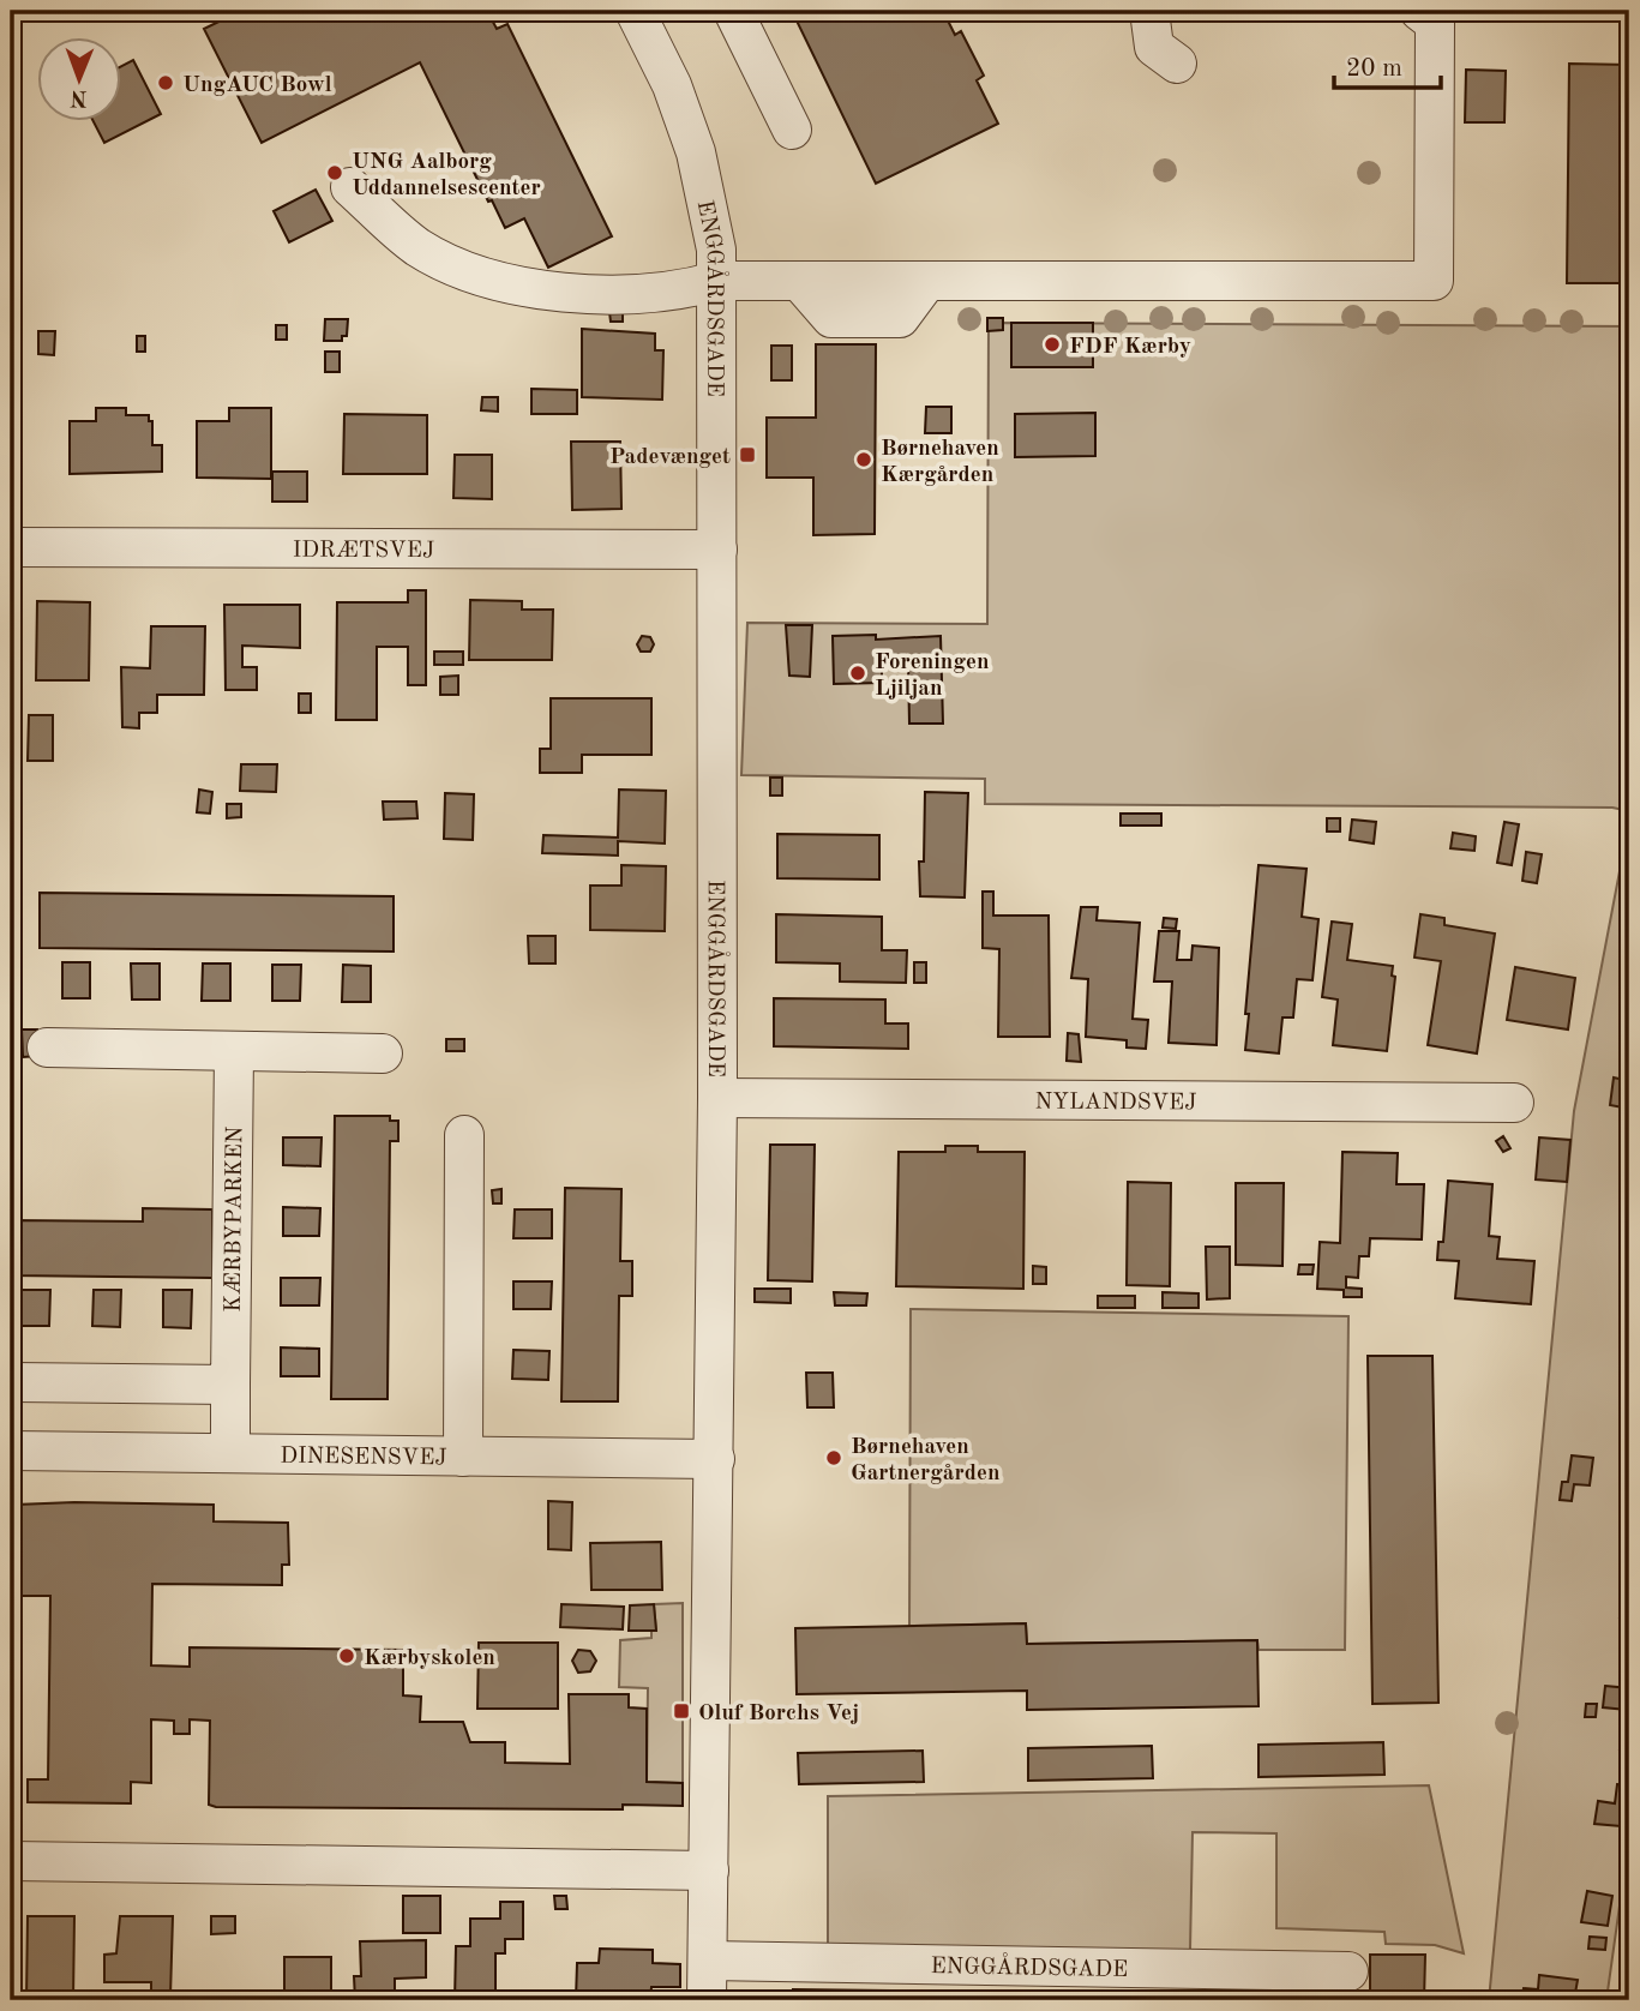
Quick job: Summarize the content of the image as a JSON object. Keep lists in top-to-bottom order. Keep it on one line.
{"streets":{"street":["ENGGÅRDSGADE","IDRÆTSVEJ","NYLANDSVEJ","KÆRBYPARKEN","DINESENSVEJ"]},"crossings":[["ENGGÅRDSGADE","IDRÆTSVEJ"],["ENGGÅRDSGADE","NYLANDSVEJ"],["ENGGÅRDSGADE","DINESENSVEJ"],["KÆRBYPARKEN","DINESENSVEJ"]],"places":{"other":["UngAUC Bowl","UNG Aalborg Uddannelsescenter","FDF Kærby","Børnehaven Kærgården","Foreningen Ljiljan","Børnehaven Gartnergården","Kærbyskolen"],"transit":["Padevænget","Oluf Borchs Vej"]},"scale_bar":"20 m","north":"bottom"}
